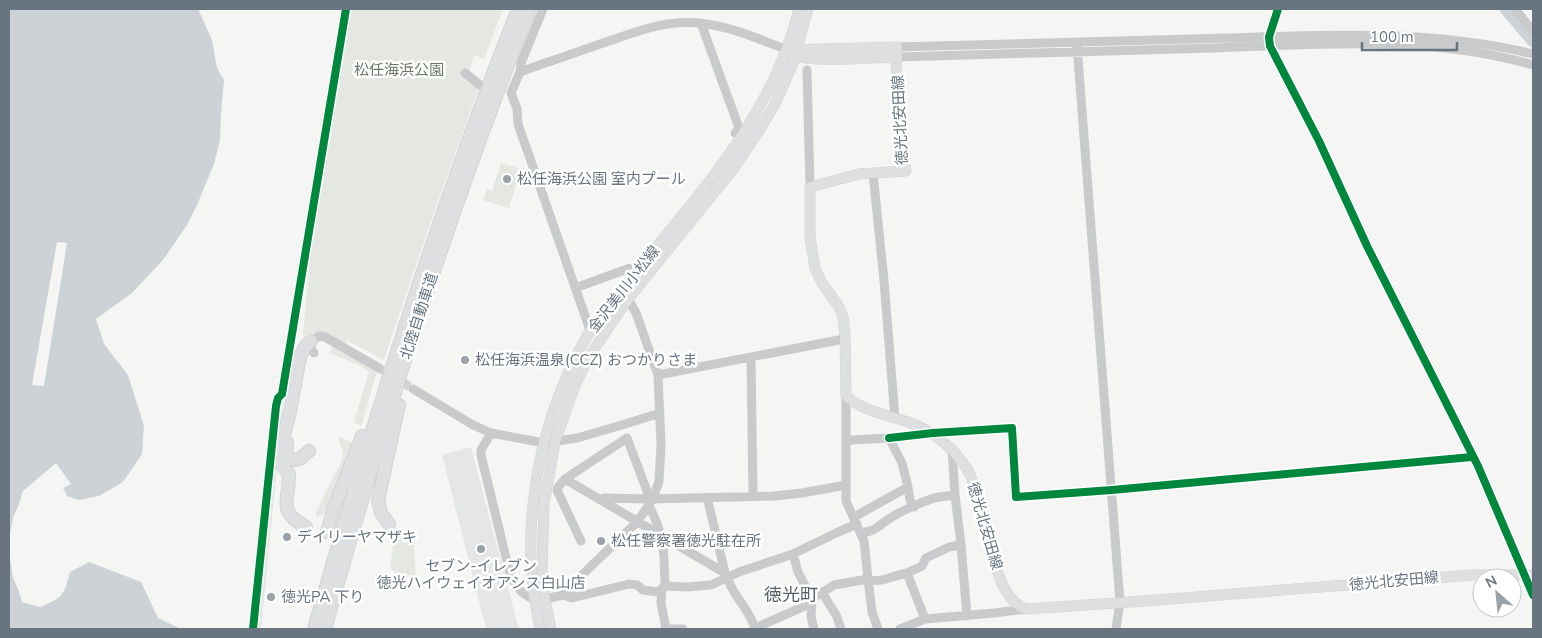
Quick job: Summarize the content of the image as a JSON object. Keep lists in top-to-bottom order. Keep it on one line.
{"streets":{"highway":["北陸自動車道"],"main road":["徳光北安田線","金沢美川小松線"]},"districts":["徳光町"],"parks":["松任海浜公園"],"places":["松任海浜公園 室内プール","松任海浜温泉(CCZ) おつかりさま","デイリーヤマザキ","松任警察署徳光駐在所","セブン-イレブン 徳光ハイウェイオアシス白山店","徳光PA 下り"],"scale_bar":"100 m","north":"top left"}
